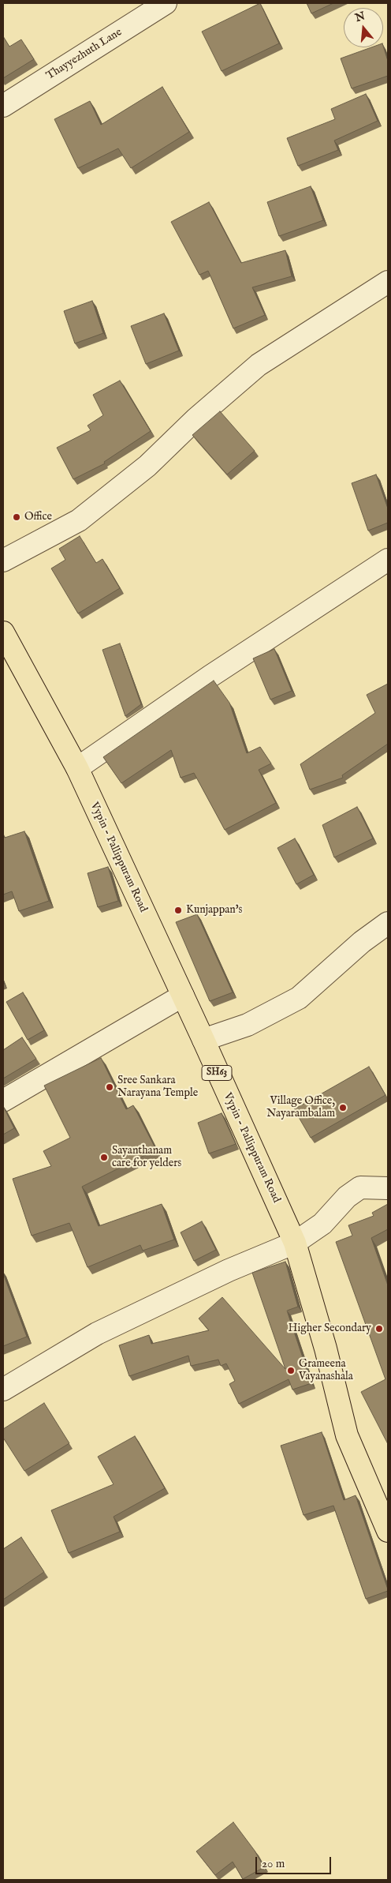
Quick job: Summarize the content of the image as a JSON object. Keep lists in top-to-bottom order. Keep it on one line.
{"streets":{"main road":["Vypin - Pallippuram Road","SH63"],"street":["Thayyezhuth Lane"]},"places":["Office","Kunjappan's","Sree Sankara Narayana Temple","Village Office, Nayarambalam","Sayanthanam care for yelders","Higher Secondary","Grameena Vayanashala"],"scale_bar":"20 m","north":"top"}
